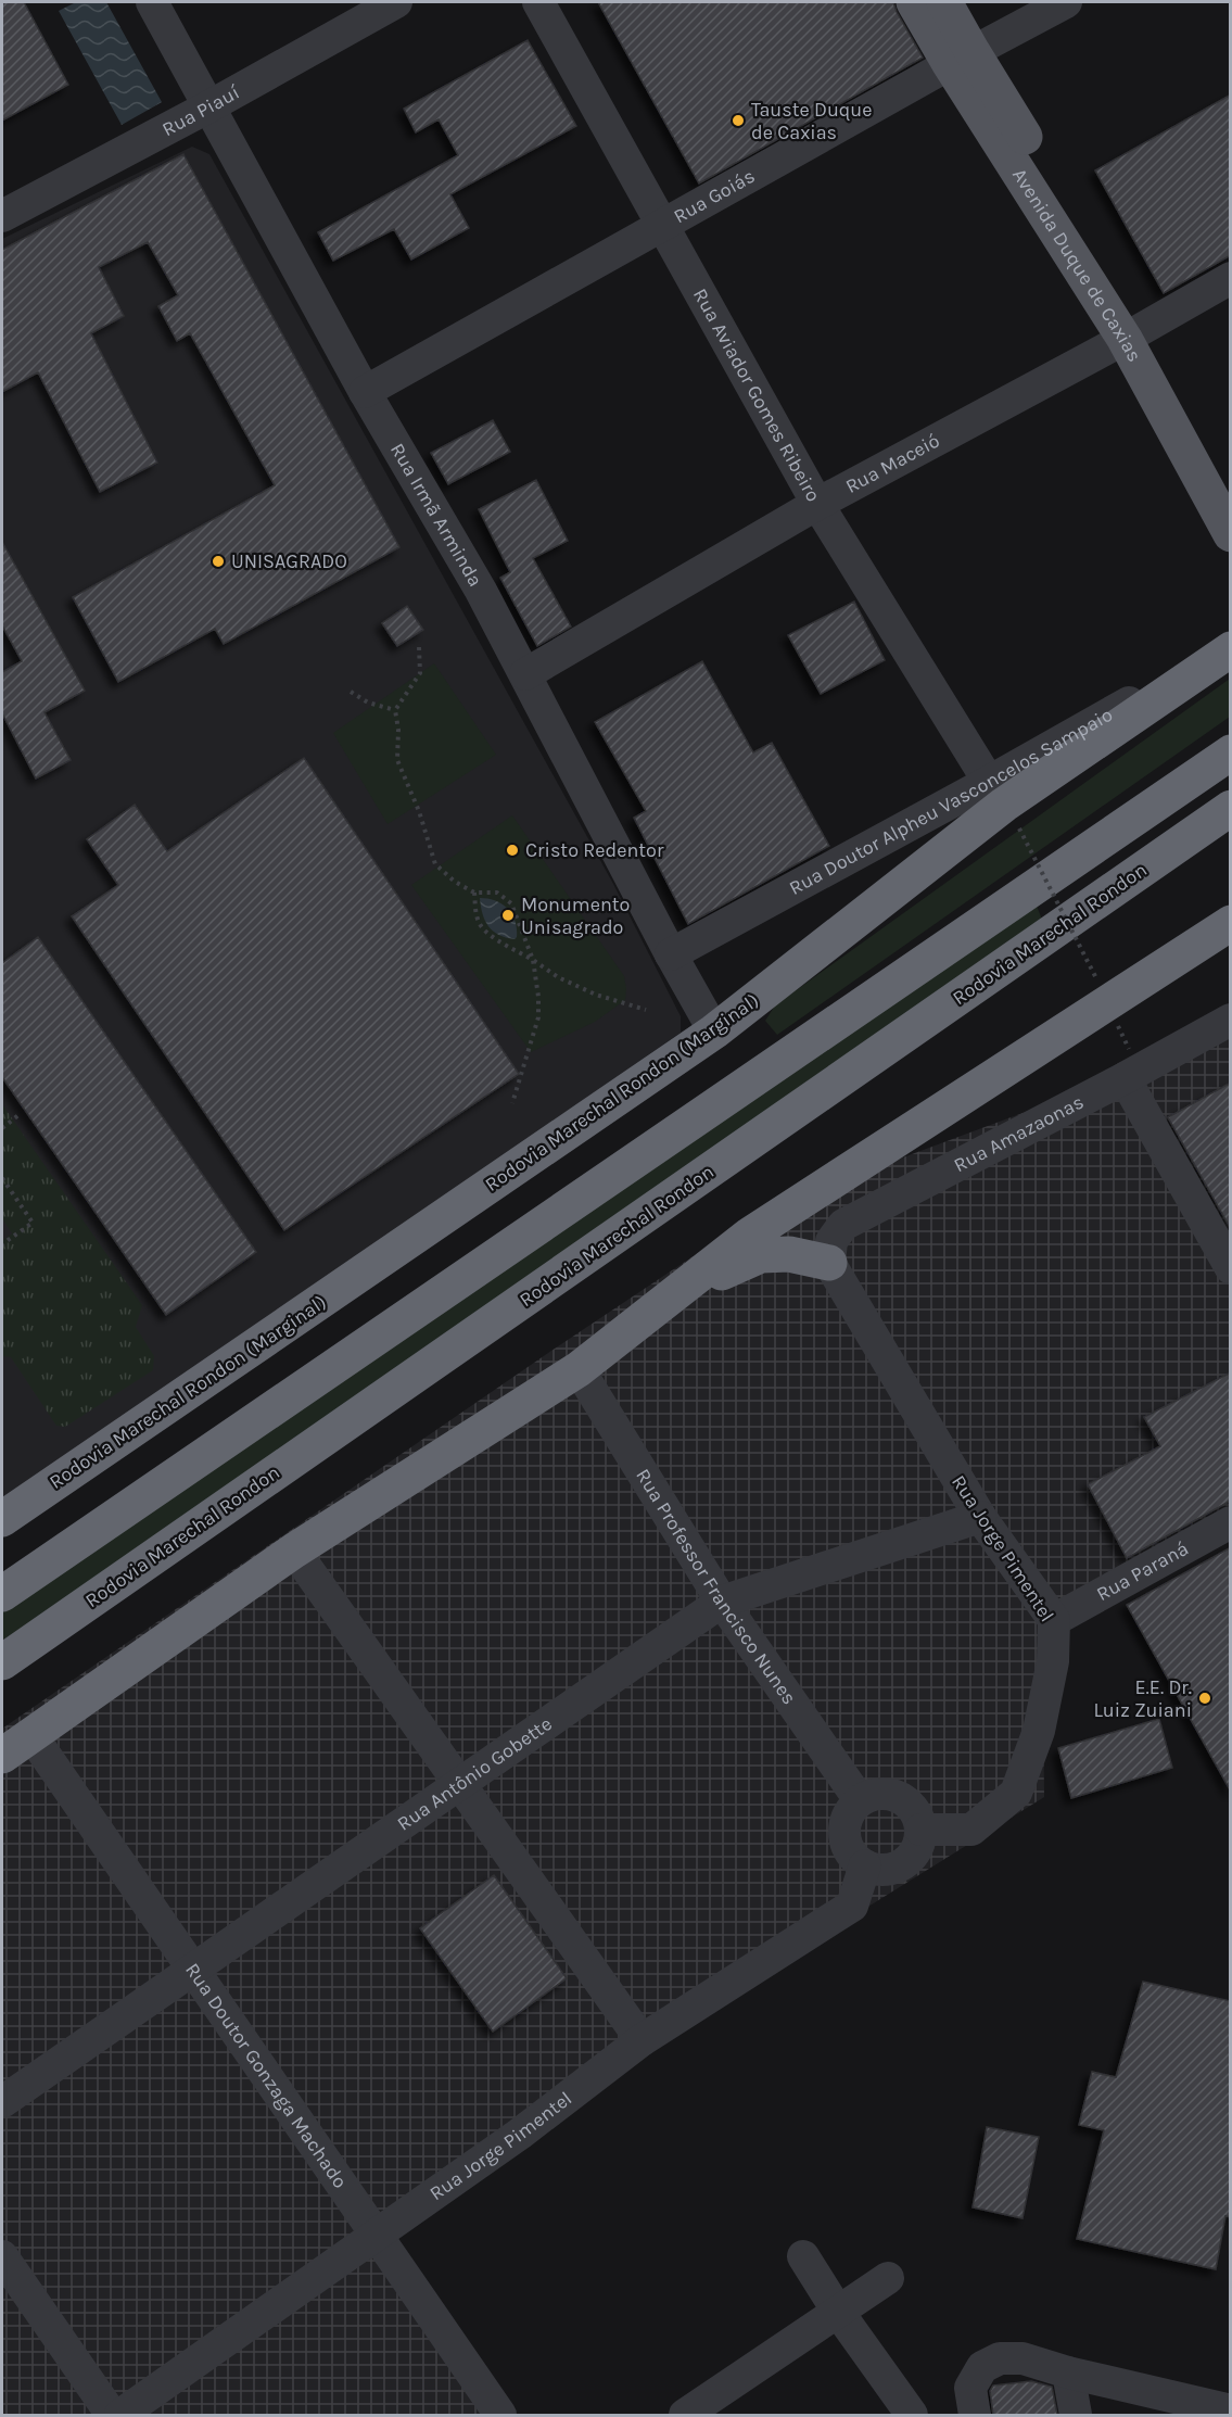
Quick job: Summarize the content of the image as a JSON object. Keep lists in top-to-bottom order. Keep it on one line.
{"streets":{"highway":["Rodovia Marechal Rondon","Rodovia Marechal Rondon (Marginal)"],"main road":["Avenida Duque de Caxias"],"street":["Rua Piauí","Rua Goiás","Rua Aviador Gomes Ribeiro","Rua Maceió","Rua Irmã Arminda","Rua Doutor Alpheu Vasconcelos Sampaio","Rua Amazaonas","Rua Jorge Pimentel","Rua Paraná","Rua Professor Francisco Nunes","Rua Antônio Gobette","Rua Doutor Gonzaga Machado"]},"crossings":[["Rua Piauí","Rua Irmã Arminda"],["Rua Goiás","Avenida Duque de Caxias"],["Rua Goiás","Rua Aviador Gomes Ribeiro"],["Rua Goiás","Rua Irmã Arminda"],["Avenida Duque de Caxias","Rua Maceió"],["Rua Aviador Gomes Ribeiro","Rua Maceió"],["Rua Aviador Gomes Ribeiro","Rua Doutor Alpheu Vasconcelos Sampaio"],["Rua Maceió","Rua Irmã Arminda"],["Rua Irmã Arminda","Rua Doutor Alpheu Vasconcelos Sampaio"],["Rua Irmã Arminda","Rodovia Marechal Rondon (Marginal)"],["Rua Amazaonas","Rua Jorge Pimentel"],["Rua Jorge Pimentel","Rua Paraná"],["Rua Jorge Pimentel","Rua Professor Francisco Nunes"],["Rua Jorge Pimentel","Rua Antônio Gobette"],["Rua Jorge Pimentel","Rua Doutor Gonzaga Machado"],["Rua Professor Francisco Nunes","Rua Antônio Gobette"],["Rua Antônio Gobette","Rua Doutor Gonzaga Machado"]],"places":["Tauste Duque de Caxias","UNISAGRADO","Cristo Redentor","Monumento Unisagrado","E.E. Dr. Luiz Zuiani"]}
